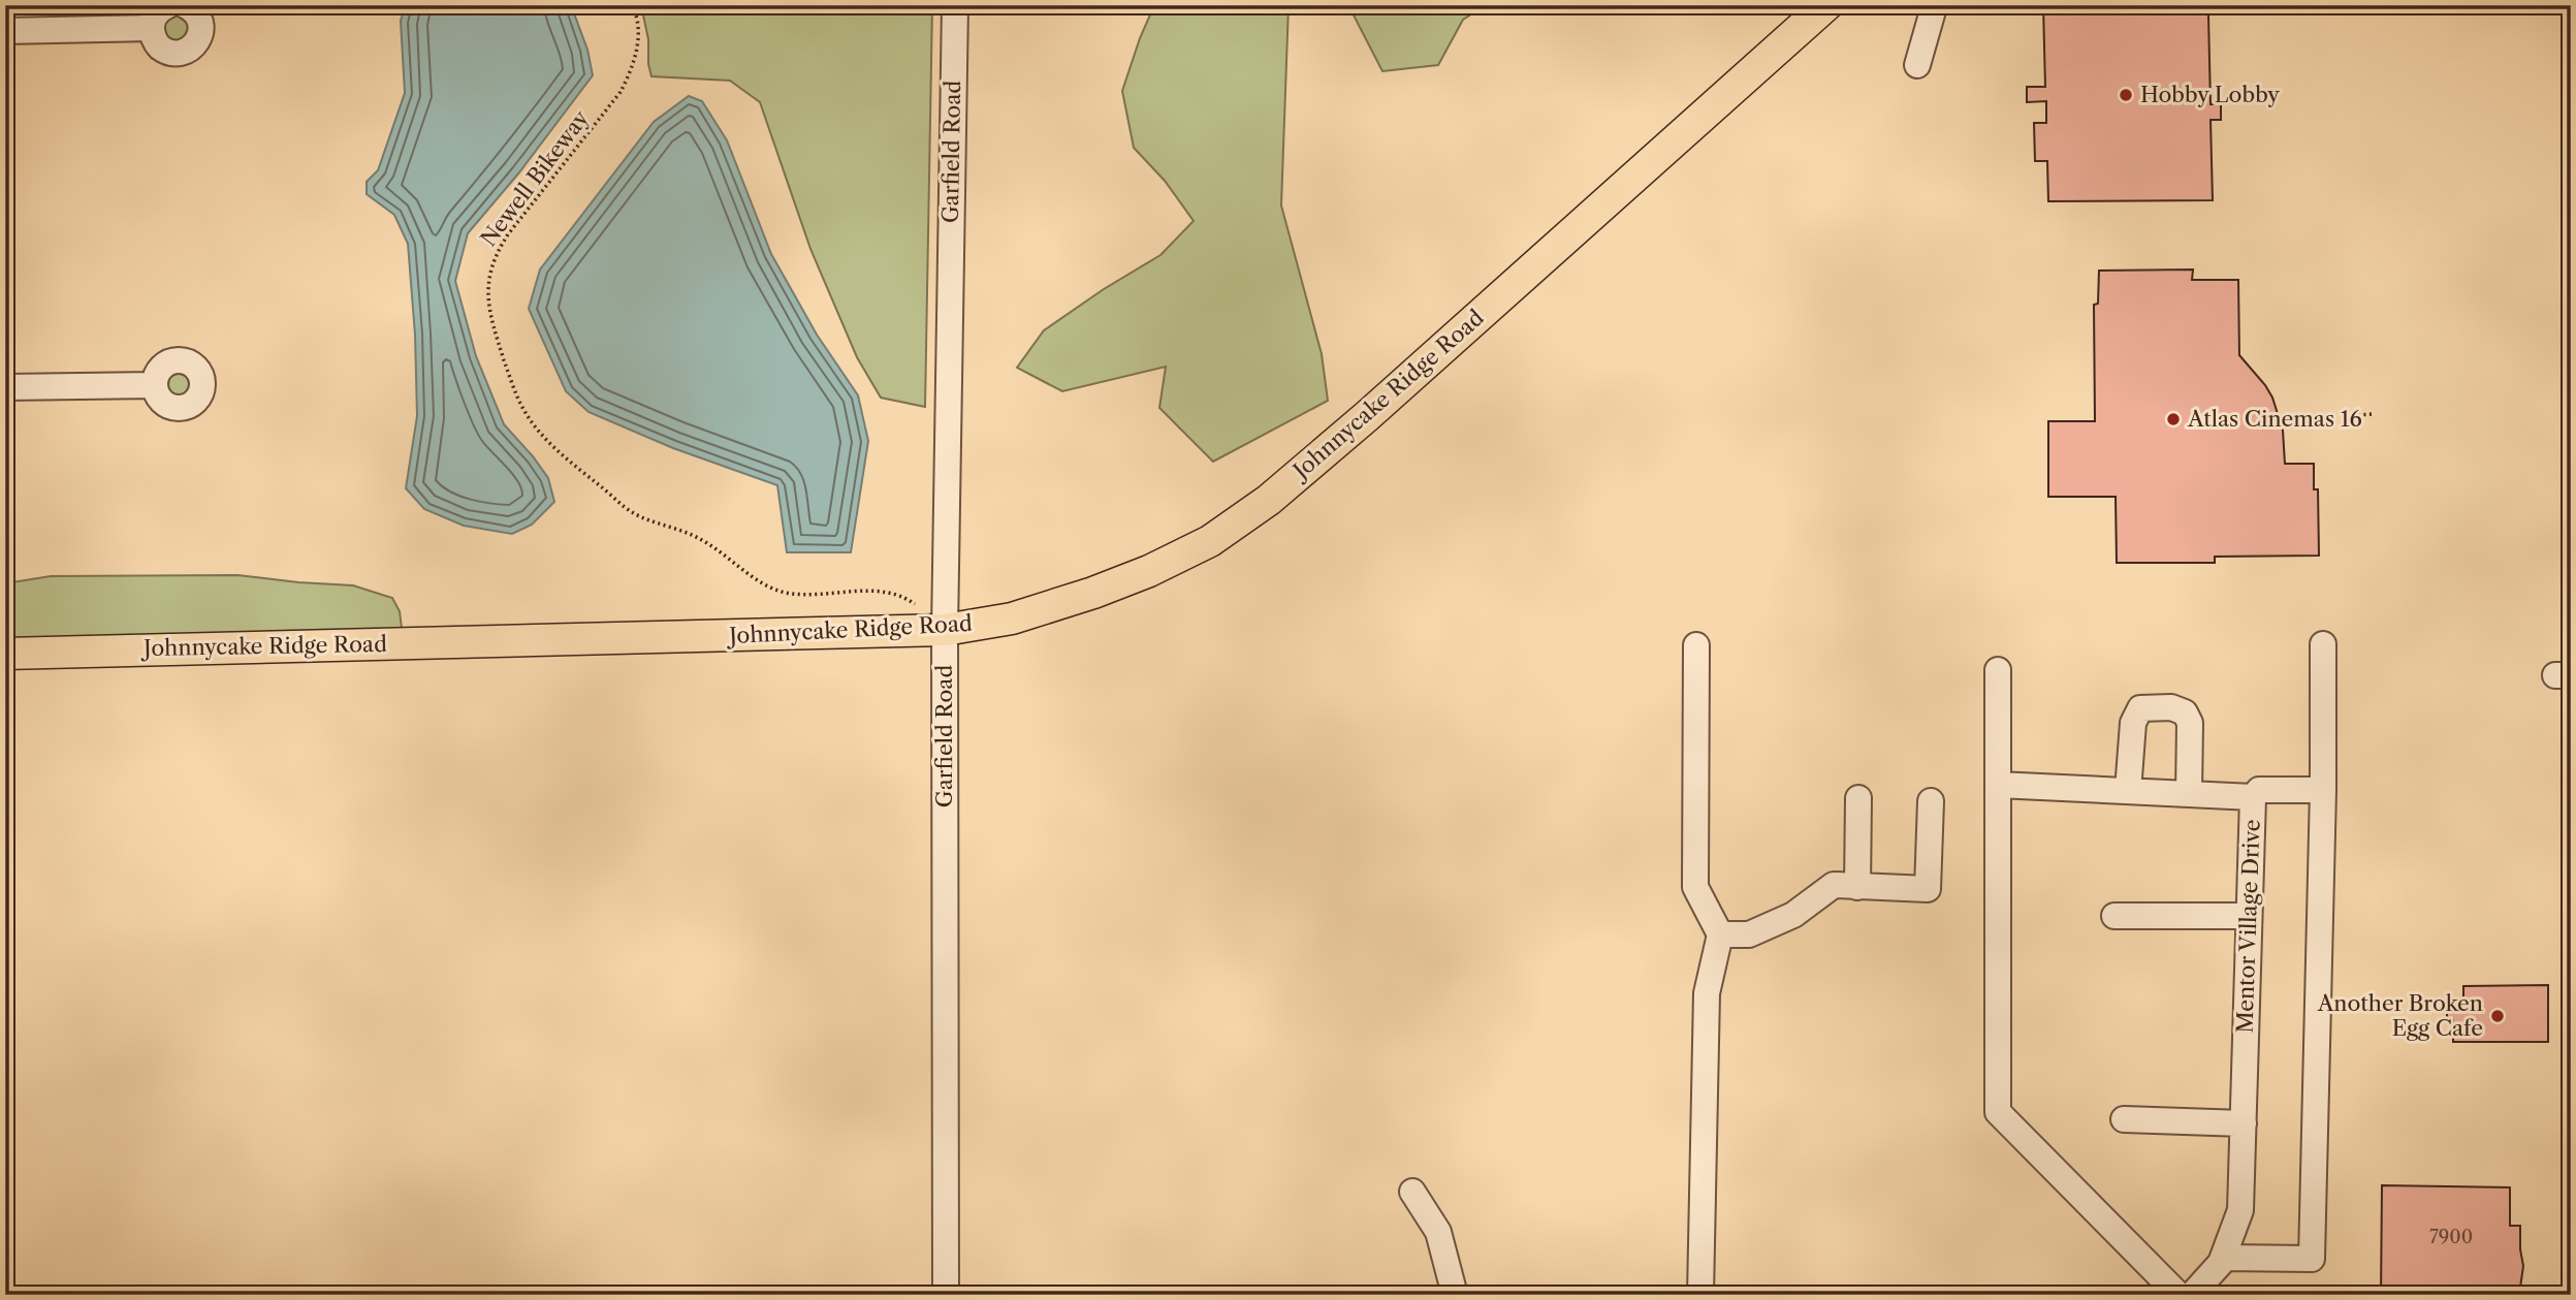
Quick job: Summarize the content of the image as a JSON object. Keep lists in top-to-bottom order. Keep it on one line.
{"streets":{"main road":["Johnnycake Ridge Road"],"street":["Garfield Road","Mentor Village Drive"],"path":["Newell Bikeway"]},"crossings":[["Garfield Road","Newell Bikeway"],["Garfield Road","Johnnycake Ridge Road"],["Newell Bikeway","Johnnycake Ridge Road"]],"places":["Hobby Lobby","Atlas Cinemas 16","Another Broken Egg Cafe"],"house_numbers":["7900"]}
